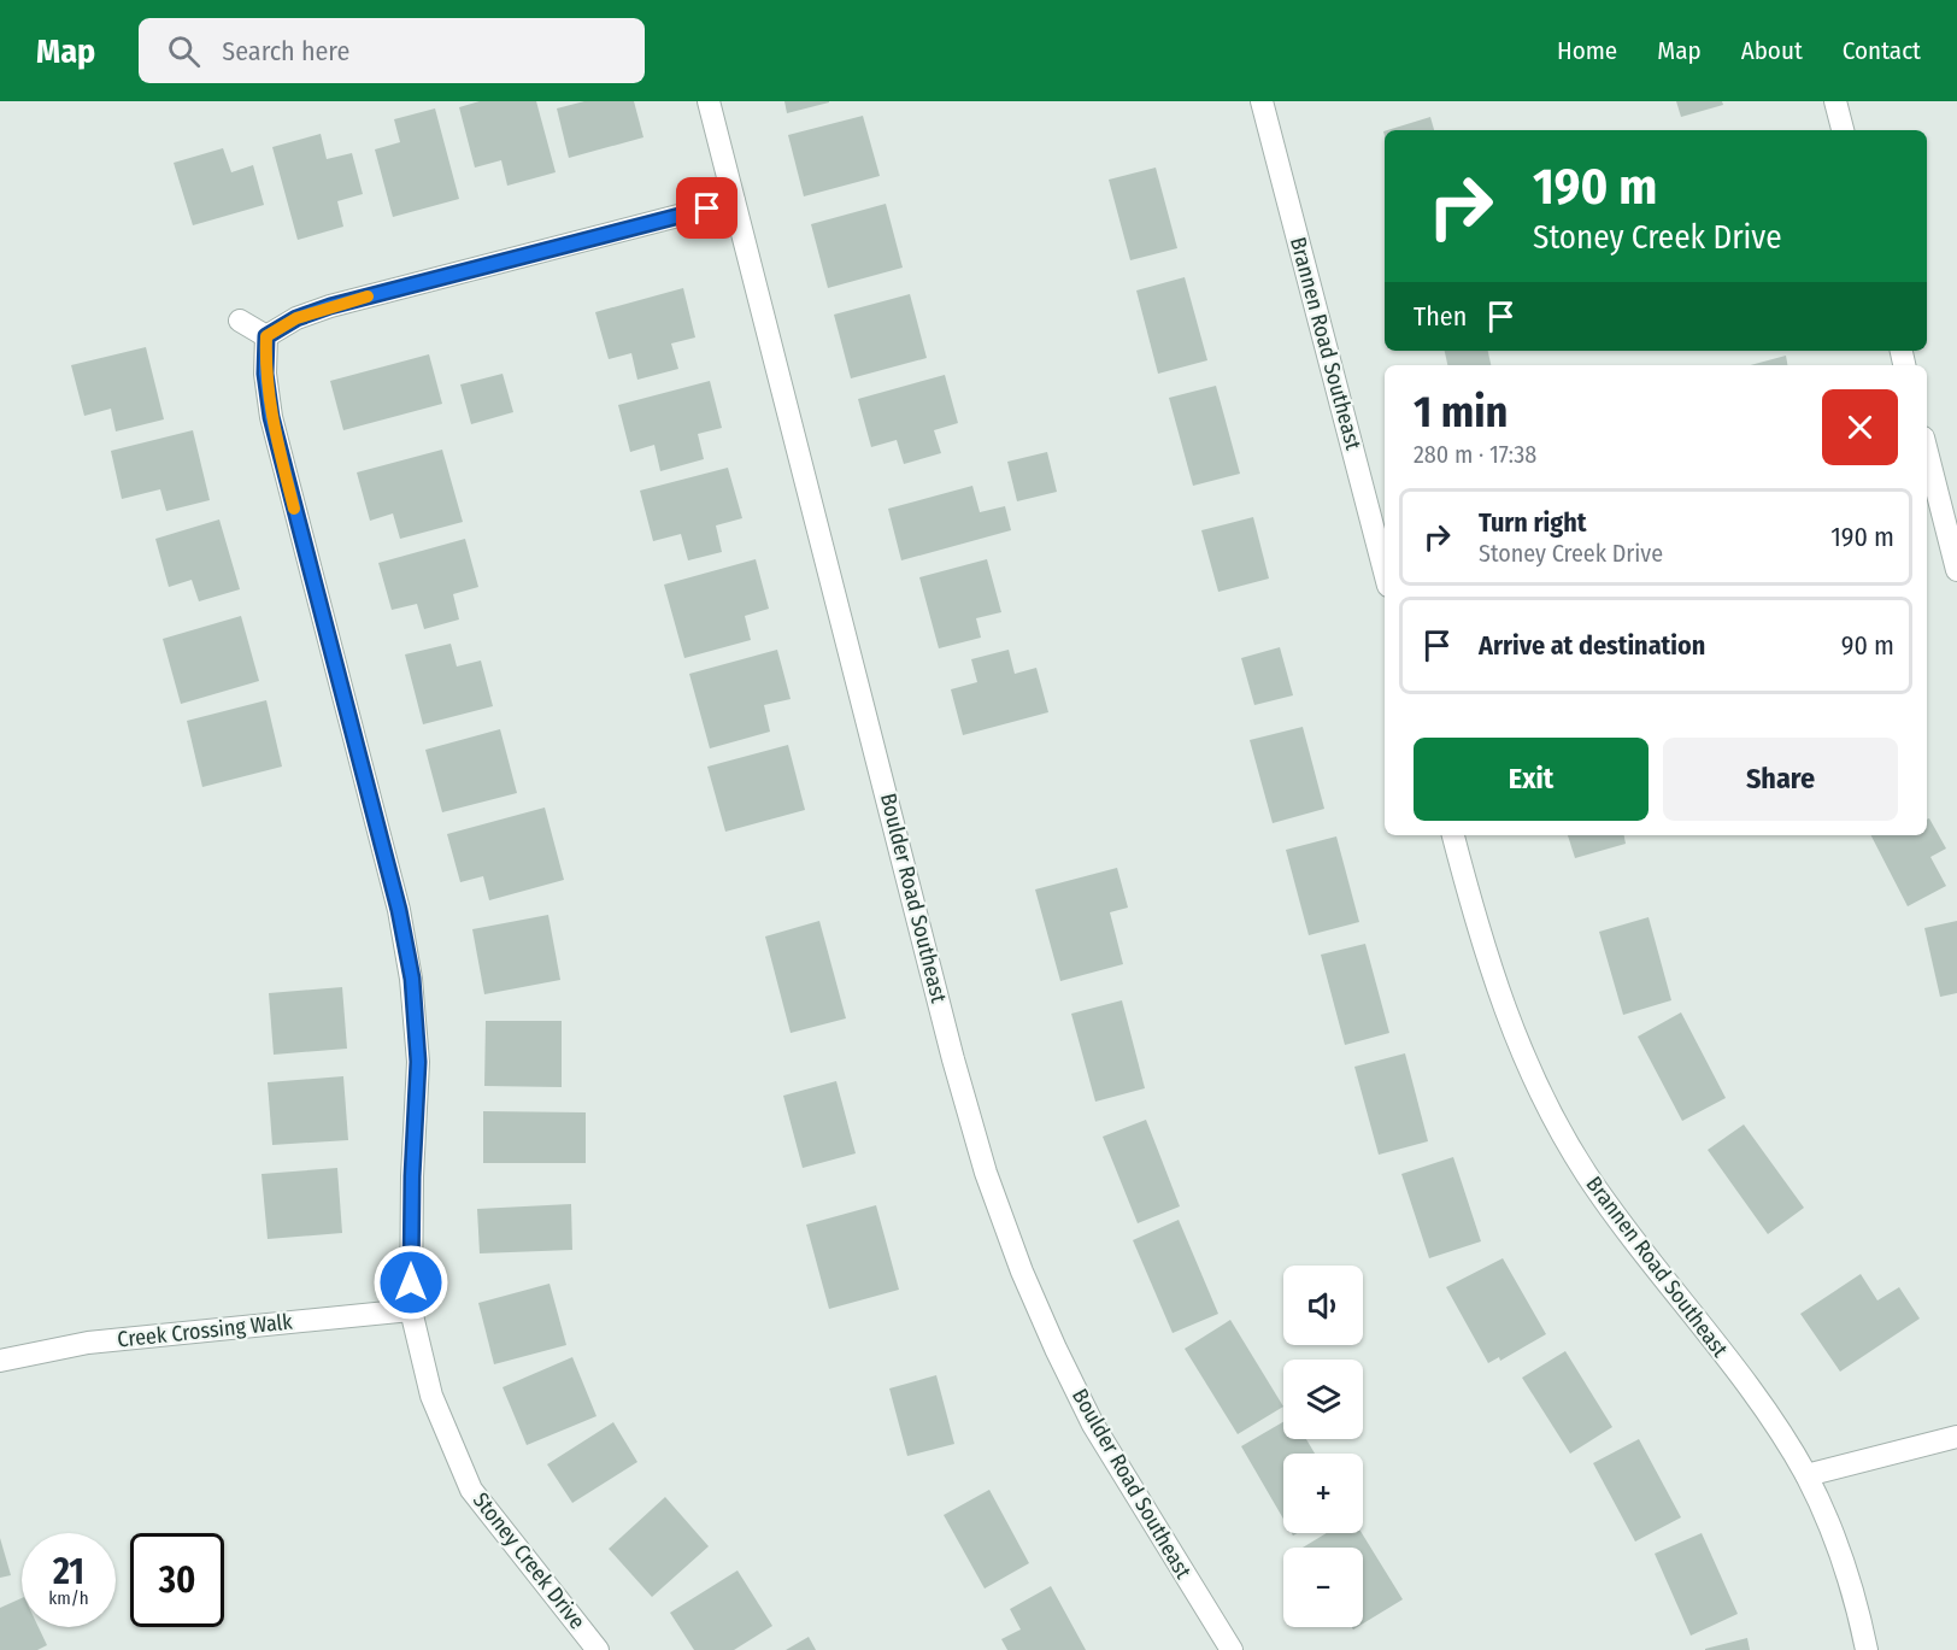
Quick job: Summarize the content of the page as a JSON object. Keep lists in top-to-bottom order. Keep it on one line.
{"streets":{"street":["Brannen Road Southeast","Boulder Road Southeast","Creek Crossing Walk","Stoney Creek Drive"]},"crossings":[["Creek Crossing Walk","Stoney Creek Drive"]],"page":{"header":"Map","search":"Search here","nav":["Home","Map","About","Contact"],"turn":["190 m","Stoney Creek Drive"],"then":"Then","heading":["1 min","280 m · 17:38"],"list":[{"name":"Turn right","note":"Stoney Creek Drive","value":"190 m"},{"name":"Arrive at destination","value":"90 m"}],"buttons":["Exit","Share"],"map_buttons":["+","−"],"speed":"21 km/h","limit":"30"}}
